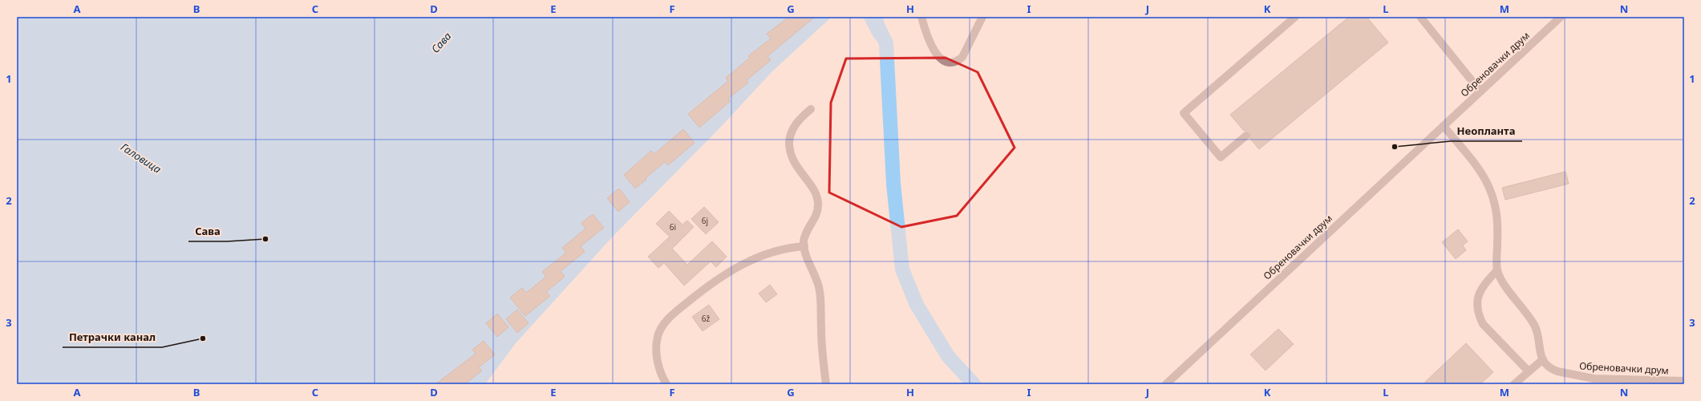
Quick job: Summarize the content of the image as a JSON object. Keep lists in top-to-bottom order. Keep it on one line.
{"streets":{"street":["Обреновачки друм"]},"water":["Сава","Галовица"],"places":["Неопланта","Сава","Петрачки канал"],"house_numbers":["6j","6i","6ž"],"grid":{"columns":["A","B","C","D","E","F","G","H","I","J","K","L","M","N"],"rows":["1","2","3"]}}
